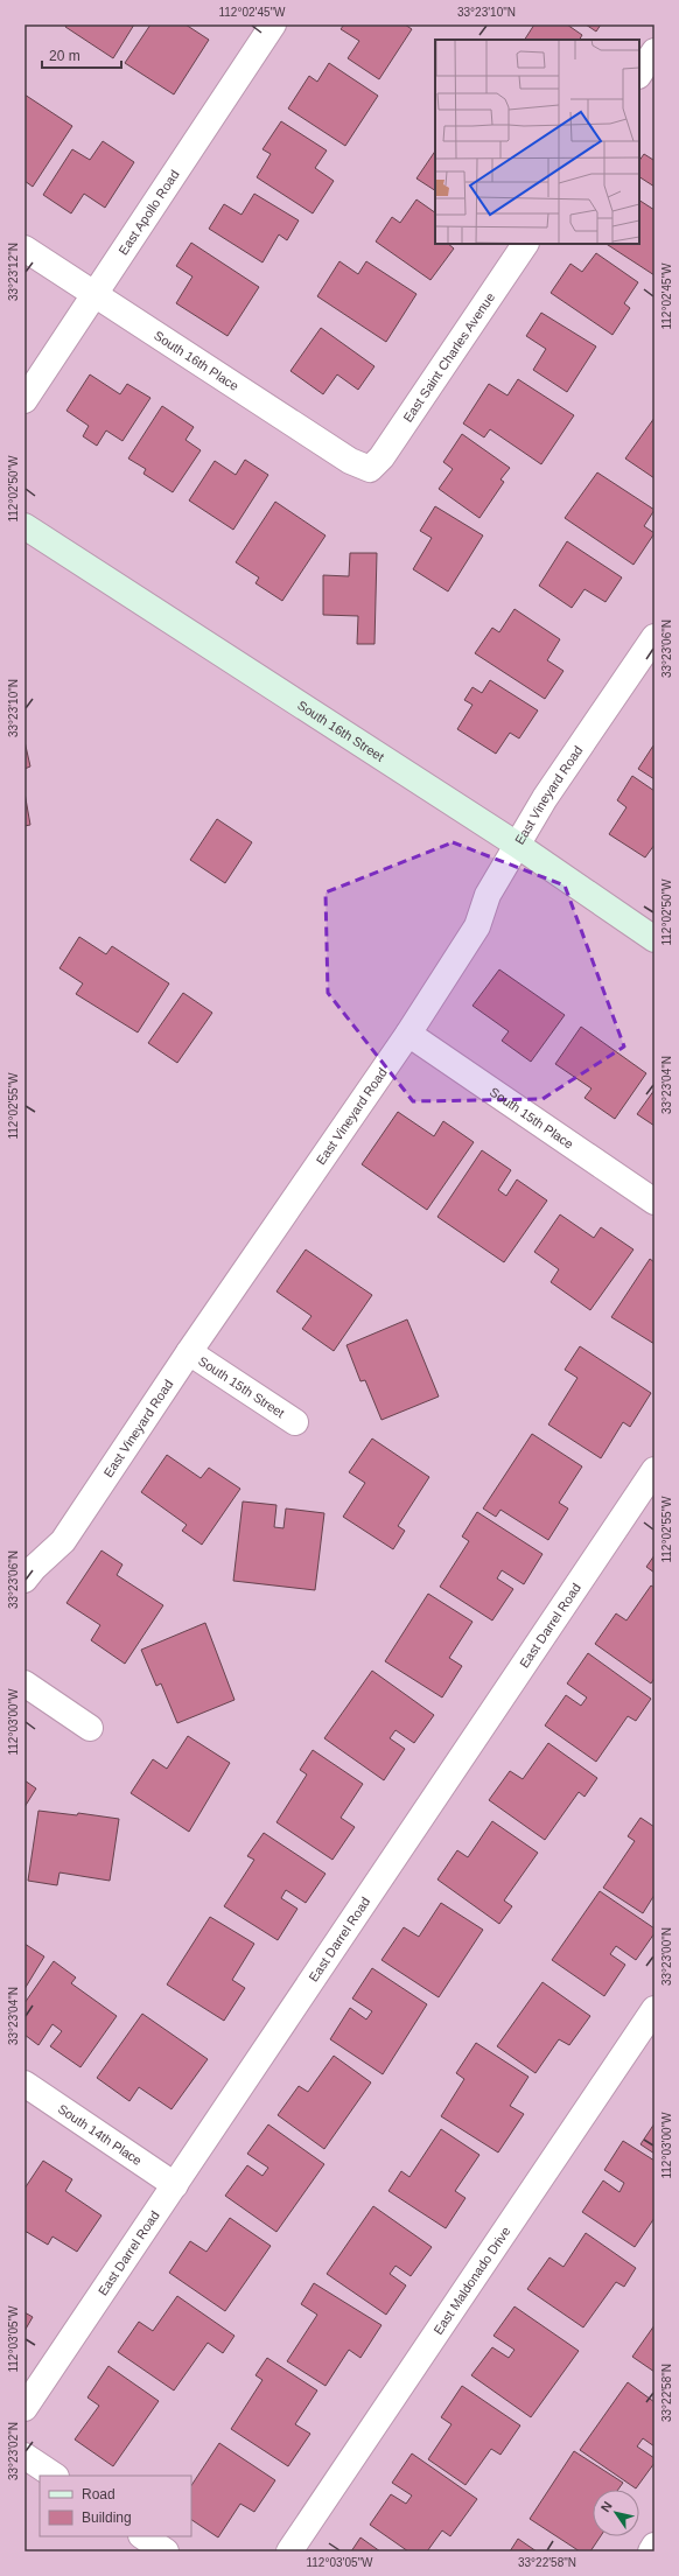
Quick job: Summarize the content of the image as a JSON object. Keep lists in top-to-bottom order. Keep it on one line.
{"streets":{"main road":["South 16th Street"],"street":["East Apollo Road","East Saint Charles Avenue","South 16th Place","East Vineyard Road","South 15th Place","South 15th Street","East Darrel Road","South 14th Place","East Maldonado Drive"]},"crossings":[["East Apollo Road","South 16th Place"],["East Saint Charles Avenue","South 16th Place"],["South 16th Street","East Vineyard Road"],["East Vineyard Road","South 15th Place"],["East Vineyard Road","South 15th Street"],["East Darrel Road","South 14th Place"]],"legend":["Road","Building"],"scale_bar":"20 m","north":"top left","coordinates":["112°02'45\"W","33°23'10\"N","33°23'12\"N","112°02'50\"W","33°23'06\"N","33°23'04\"N","112°02'55\"W","112°03'00\"W","33°23'00\"N","112°03'05\"W","33°22'58\"N","33°23'02\"N"]}
